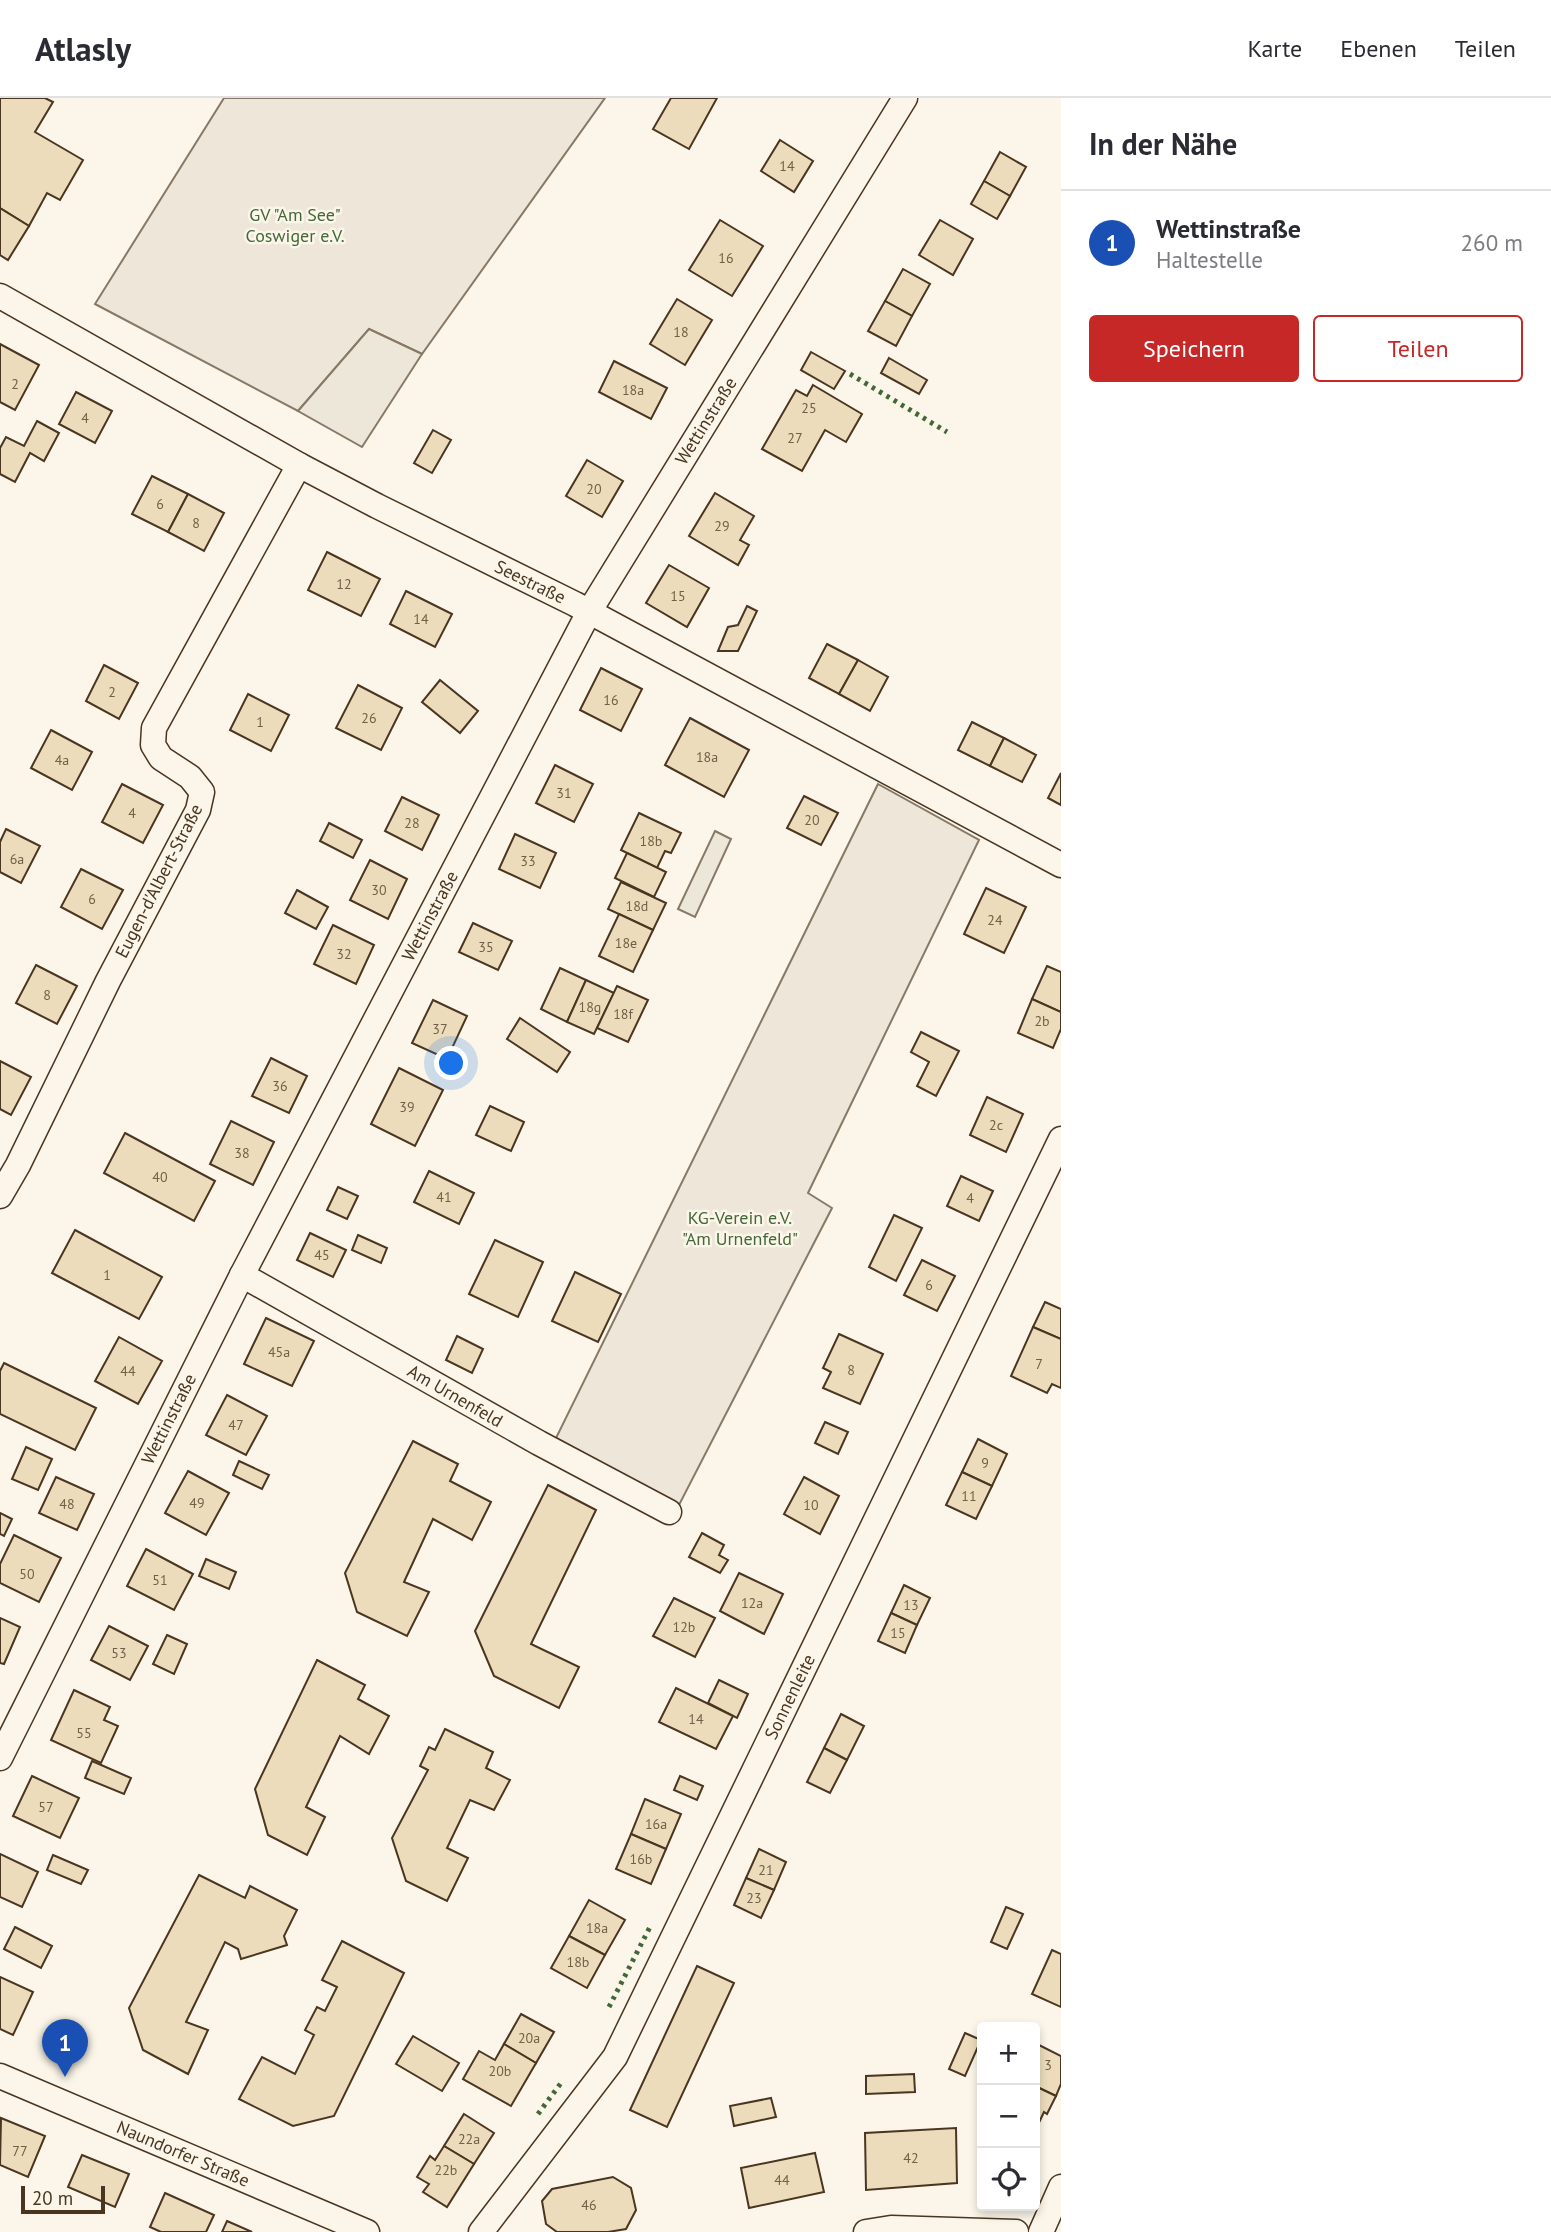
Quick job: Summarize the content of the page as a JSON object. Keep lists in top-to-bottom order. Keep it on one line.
{"streets":{"street":["Wettinstraße","Seestraße","Eugen-d'Albert-Straße","Am Urnenfeld","Sonnenleite","Naundorfer Straße"]},"crossings":[["Wettinstraße","Seestraße"],["Wettinstraße","Am Urnenfeld"],["Seestraße","Eugen-d'Albert-Straße"]],"parks":["GV \"Am See\" Coswiger e.V.","KG-Verein e.V. \"Am Urnenfeld\""],"house_numbers":["14","16","18","2","18a","25","4","27","20","6","8","29","12","15","14","2","16","26","1","18a","4a","31","4","20","28","18b","6a","33","30","6","18d","24","18e","35","32","8","18g","18f","2b","37","36","39","2c","38","40","41","4","45","1","6","45a","7","8","44","47","9","11","49","48","10","50","51","12a","13","12b","15","53","14","55","57","16a","16b","21","23","18a","18b","20a","3","20b","22a","77","42","22b","44","46"],"scale_bar":"20 m","page":{"header":"Atlasly","nav":["Karte","Ebenen","Teilen"],"heading":"In der Nähe","list":[{"mark":"1","name":"Wettinstraße","note":"Haltestelle","value":"260 m"}],"buttons":["Speichern","Teilen"],"pins":"1","map_buttons":["+","−"],"scale":"20 m"}}
